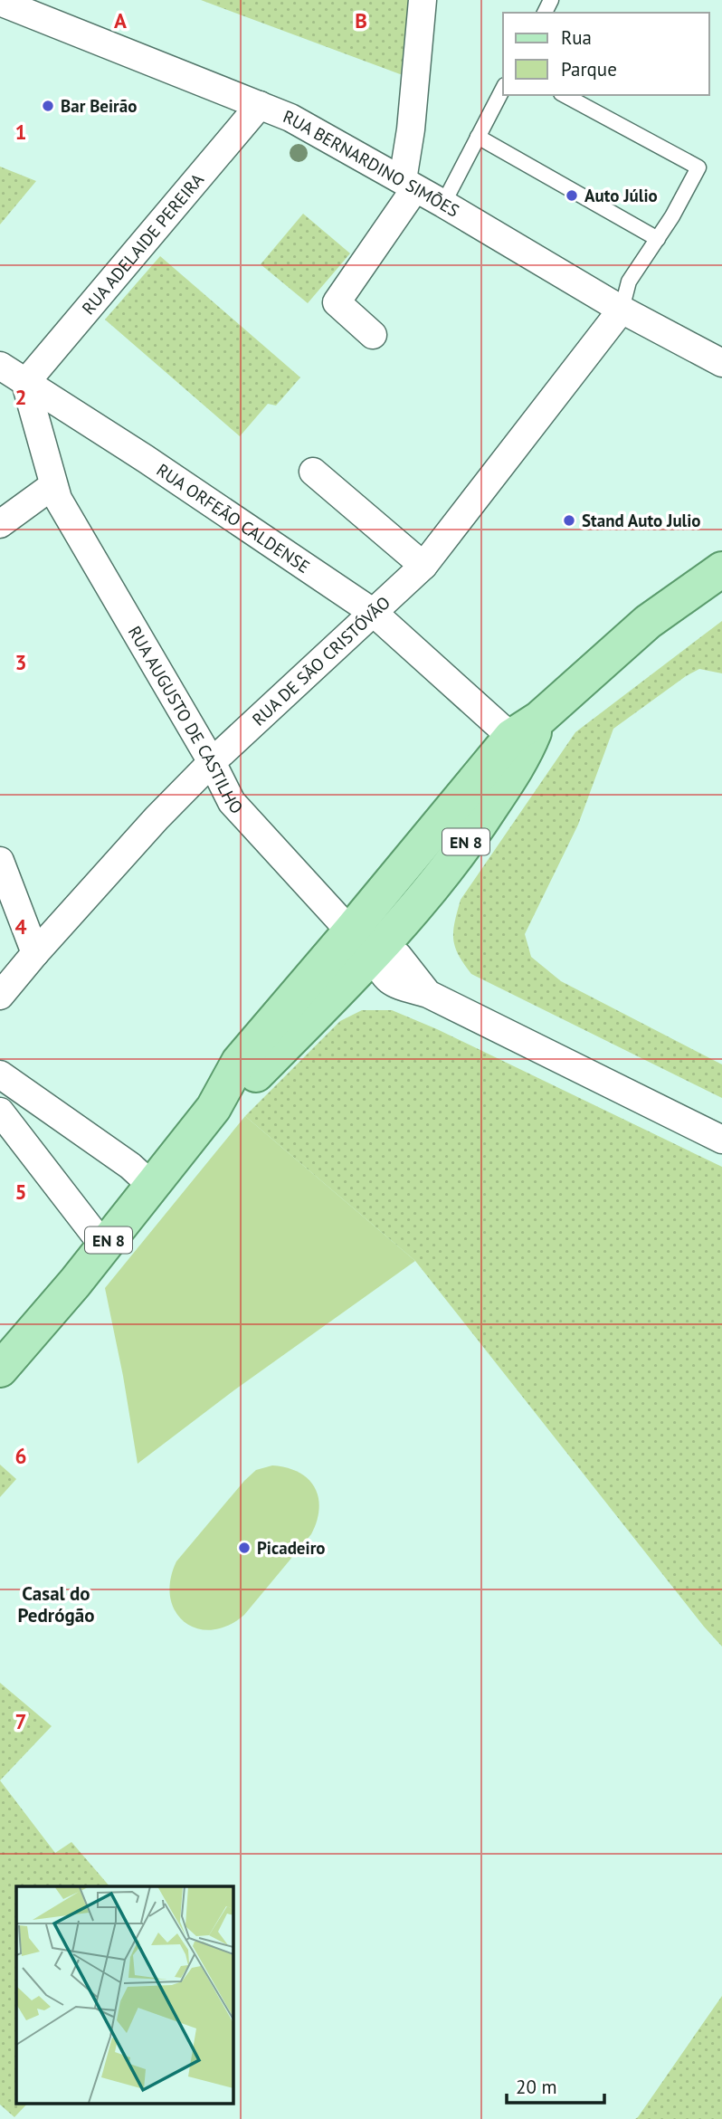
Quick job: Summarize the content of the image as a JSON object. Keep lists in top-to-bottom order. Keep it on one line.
{"streets":{"main road":["EN 8"],"street":["RUA BERNARDINO SIMÕES","RUA ADELAIDE PEREIRA","RUA ORFEÃO CALDENSE","RUA DE SÃO CRISTÓVÃO","RUA AUGUSTO DE CASTILHO"]},"crossings":[["RUA BERNARDINO SIMÕES","RUA ADELAIDE PEREIRA"],["RUA BERNARDINO SIMÕES","RUA DE SÃO CRISTÓVÃO"],["RUA ADELAIDE PEREIRA","RUA ORFEÃO CALDENSE"],["RUA ORFEÃO CALDENSE","RUA DE SÃO CRISTÓVÃO"],["RUA ORFEÃO CALDENSE","EN 8"],["RUA DE SÃO CRISTÓVÃO","RUA AUGUSTO DE CASTILHO"],["RUA AUGUSTO DE CASTILHO","EN 8"]],"districts":["Casal do Pedrógão"],"places":["Bar Beirão","Auto Júlio","Stand Auto Julio","Picadeiro"],"legend":["Rua","Parque"],"scale_bar":"20 m","grid":{"columns":["A","B"],"rows":["1","2","3","4","5","6","7"]}}
